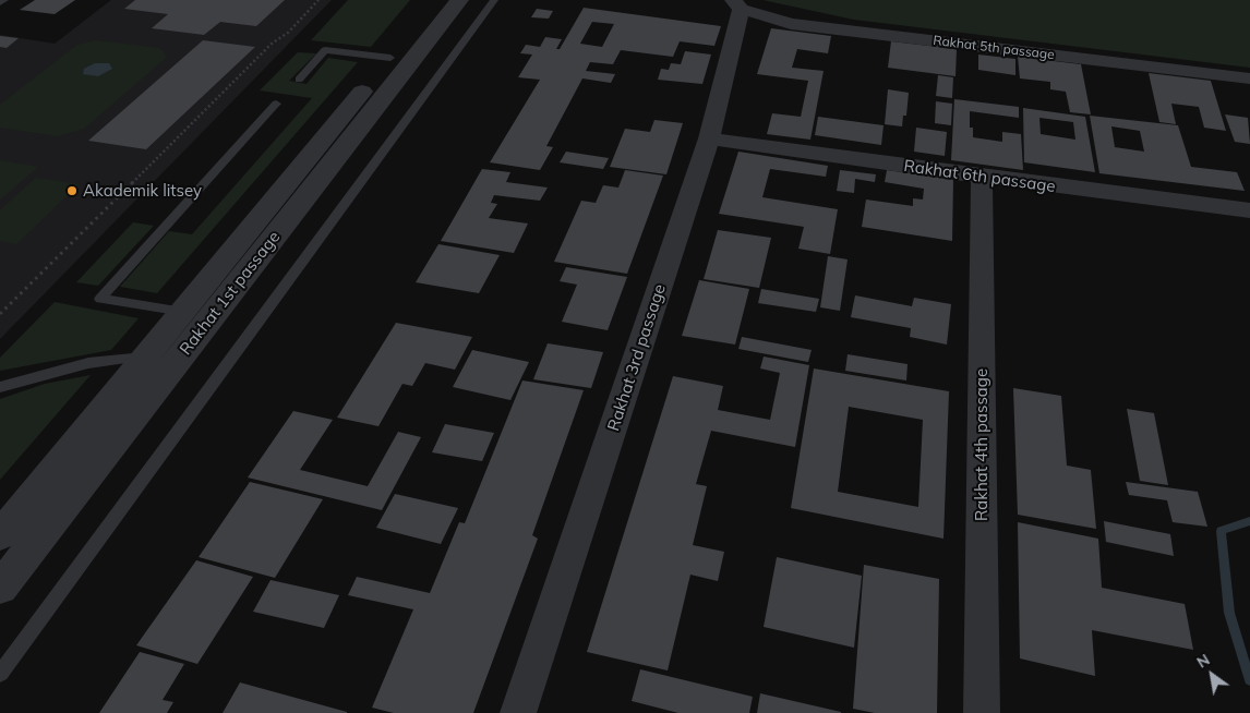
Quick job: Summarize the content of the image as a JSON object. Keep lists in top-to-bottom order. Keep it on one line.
{"streets":{"street":["Rakhat 5th passage","Rakhat 6th passage","Rakhat 1st passage","Rakhat 3rd passage","Rakhat 4th passage"]},"crossings":[["Rakhat 5th passage","Rakhat 3rd passage"],["Rakhat 6th passage","Rakhat 3rd passage"],["Rakhat 6th passage","Rakhat 4th passage"]],"places":["Akademik litsey"],"north":"top left"}
